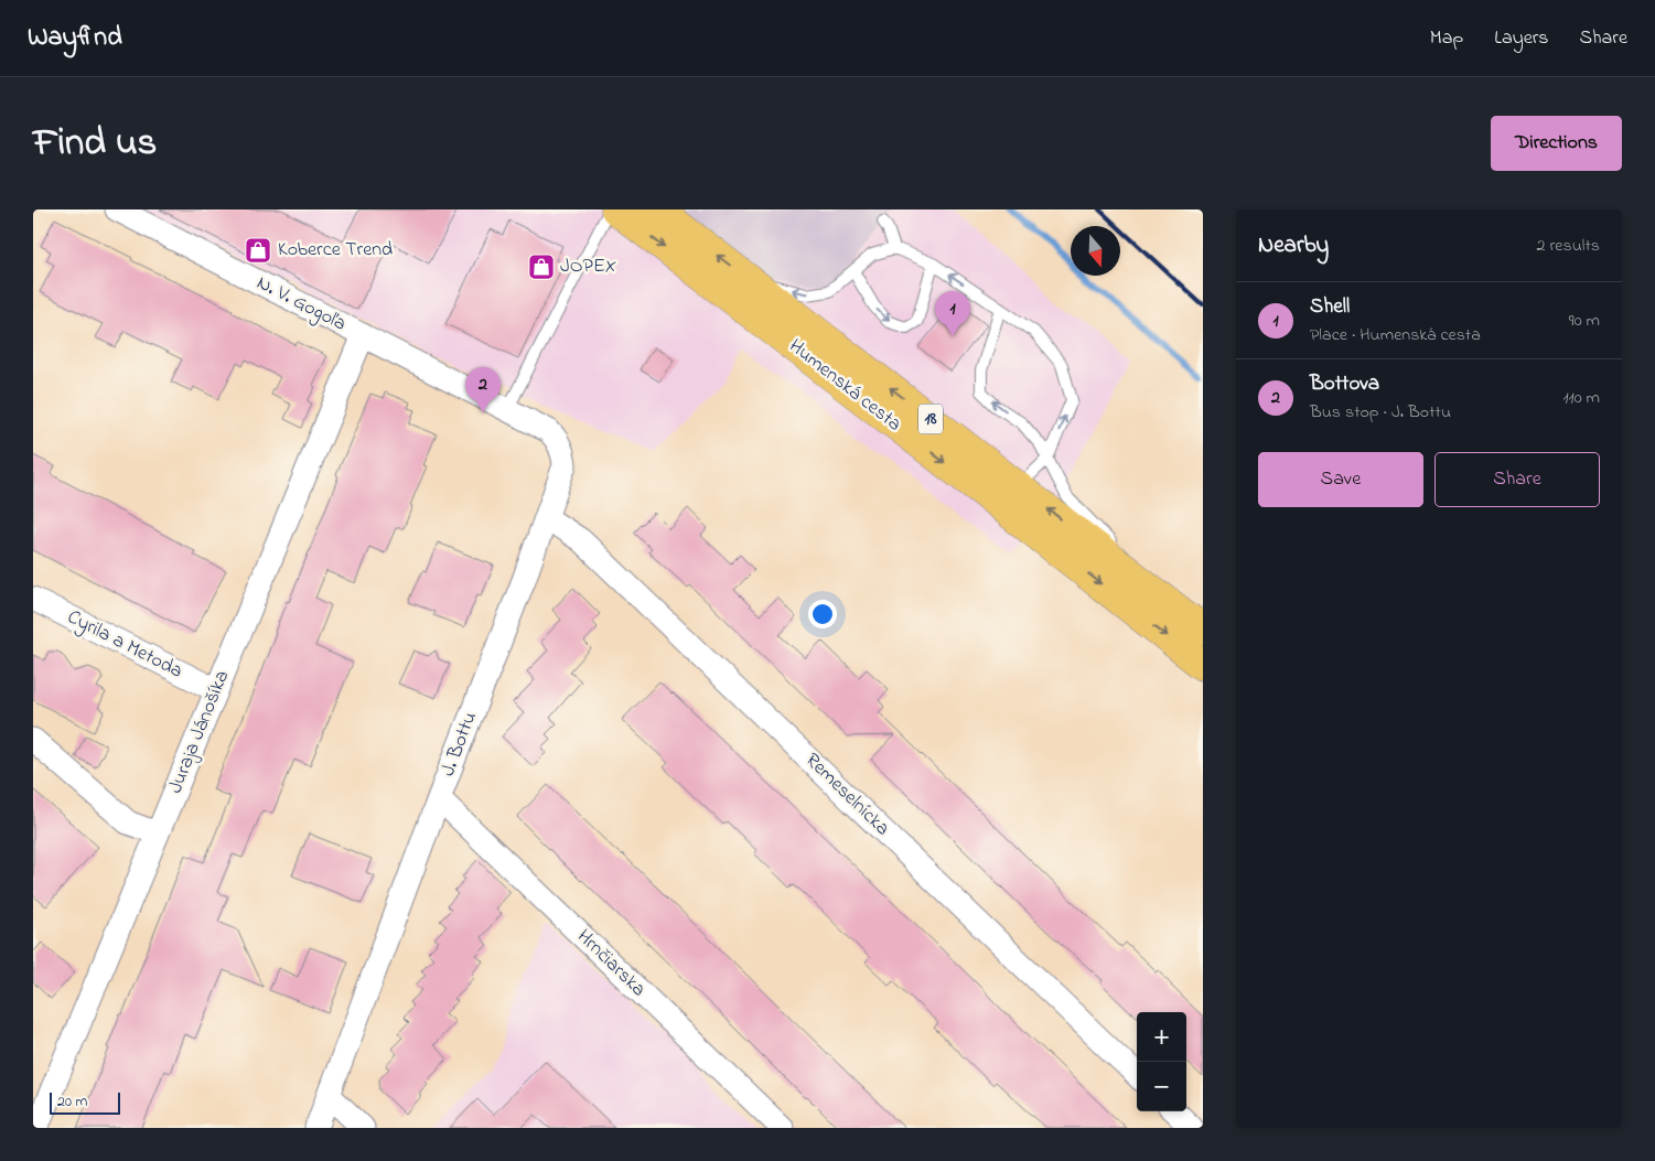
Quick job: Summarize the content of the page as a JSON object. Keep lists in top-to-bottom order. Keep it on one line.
{"streets":{"main road":["Humenská cesta","18"],"street":["N. V. Gogoľa","Cyrila a Metoda","Juraja Jánošíka","J. Bottu","Remeselnícka","Hrnčiarska"]},"crossings":[["N. V. Gogoľa","Juraja Jánošíka"],["N. V. Gogoľa","J. Bottu"],["Cyrila a Metoda","Juraja Jánošíka"],["J. Bottu","Remeselnícka"],["J. Bottu","Hrnčiarska"]],"places":{"shop":["Koberce Trend","JOPEX"]},"scale_bar":"20 m","north":"bottom","page":{"header":"Wayfind","nav":["Map","Layers","Share"],"title":"Find us","buttons":["Directions",["Save","Share"]],"heading":["Nearby","2 results"],"list":[{"mark":"1","name":"Shell","note":"Place · Humenská cesta","value":"90 m"},{"mark":"2","name":"Bottova","note":"Bus stop · J. Bottu","value":"110 m"}],"pins":["1","2"],"map_buttons":["+","−"],"scale":"20 m"}}
